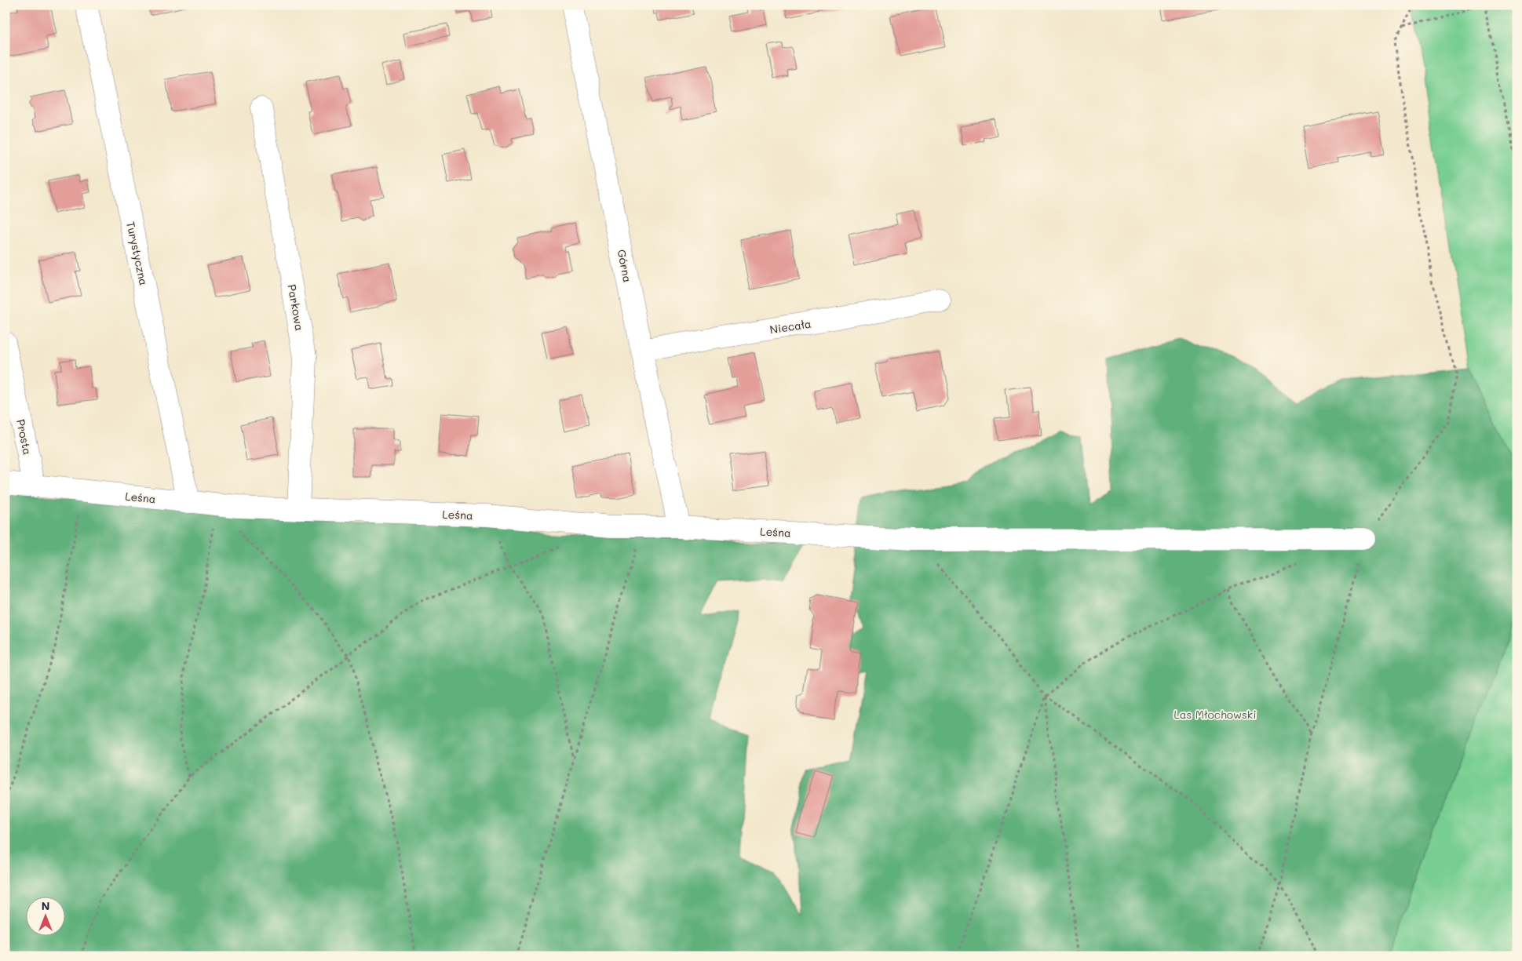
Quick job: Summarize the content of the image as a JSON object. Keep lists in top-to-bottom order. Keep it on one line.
{"streets":{"street":["Turystyczna","Górna","Parkowa","Niecała","Prosta","Leśna"]},"crossings":[["Turystyczna","Leśna"],["Górna","Niecała"],["Górna","Leśna"],["Parkowa","Leśna"],["Prosta","Leśna"]],"parks":["Las Młochowski"],"north":"top"}
